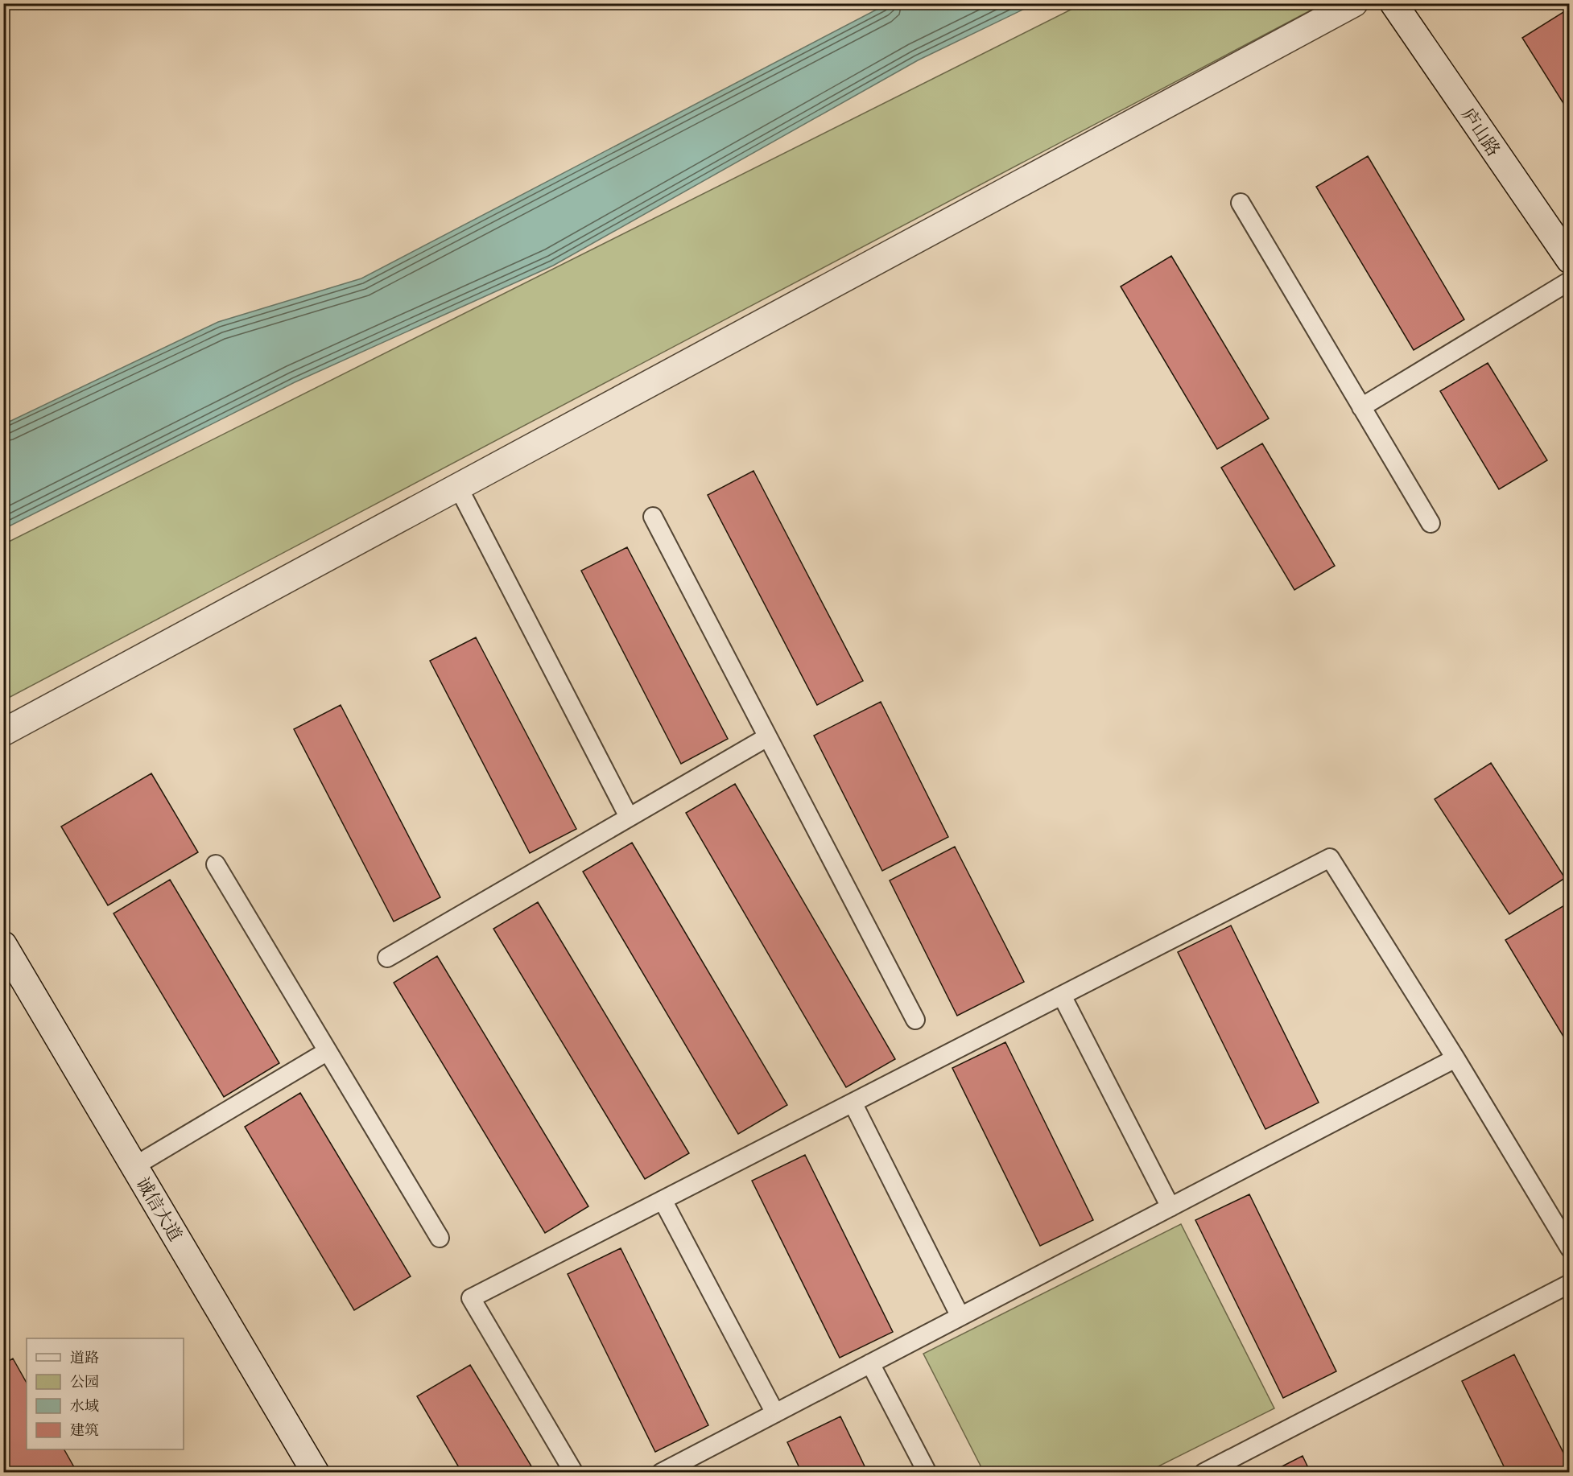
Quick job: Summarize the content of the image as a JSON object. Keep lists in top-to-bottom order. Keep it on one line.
{"streets":{"street":["庐山路","诚信大道"]},"legend":["道路","公园","水域","建筑"]}
